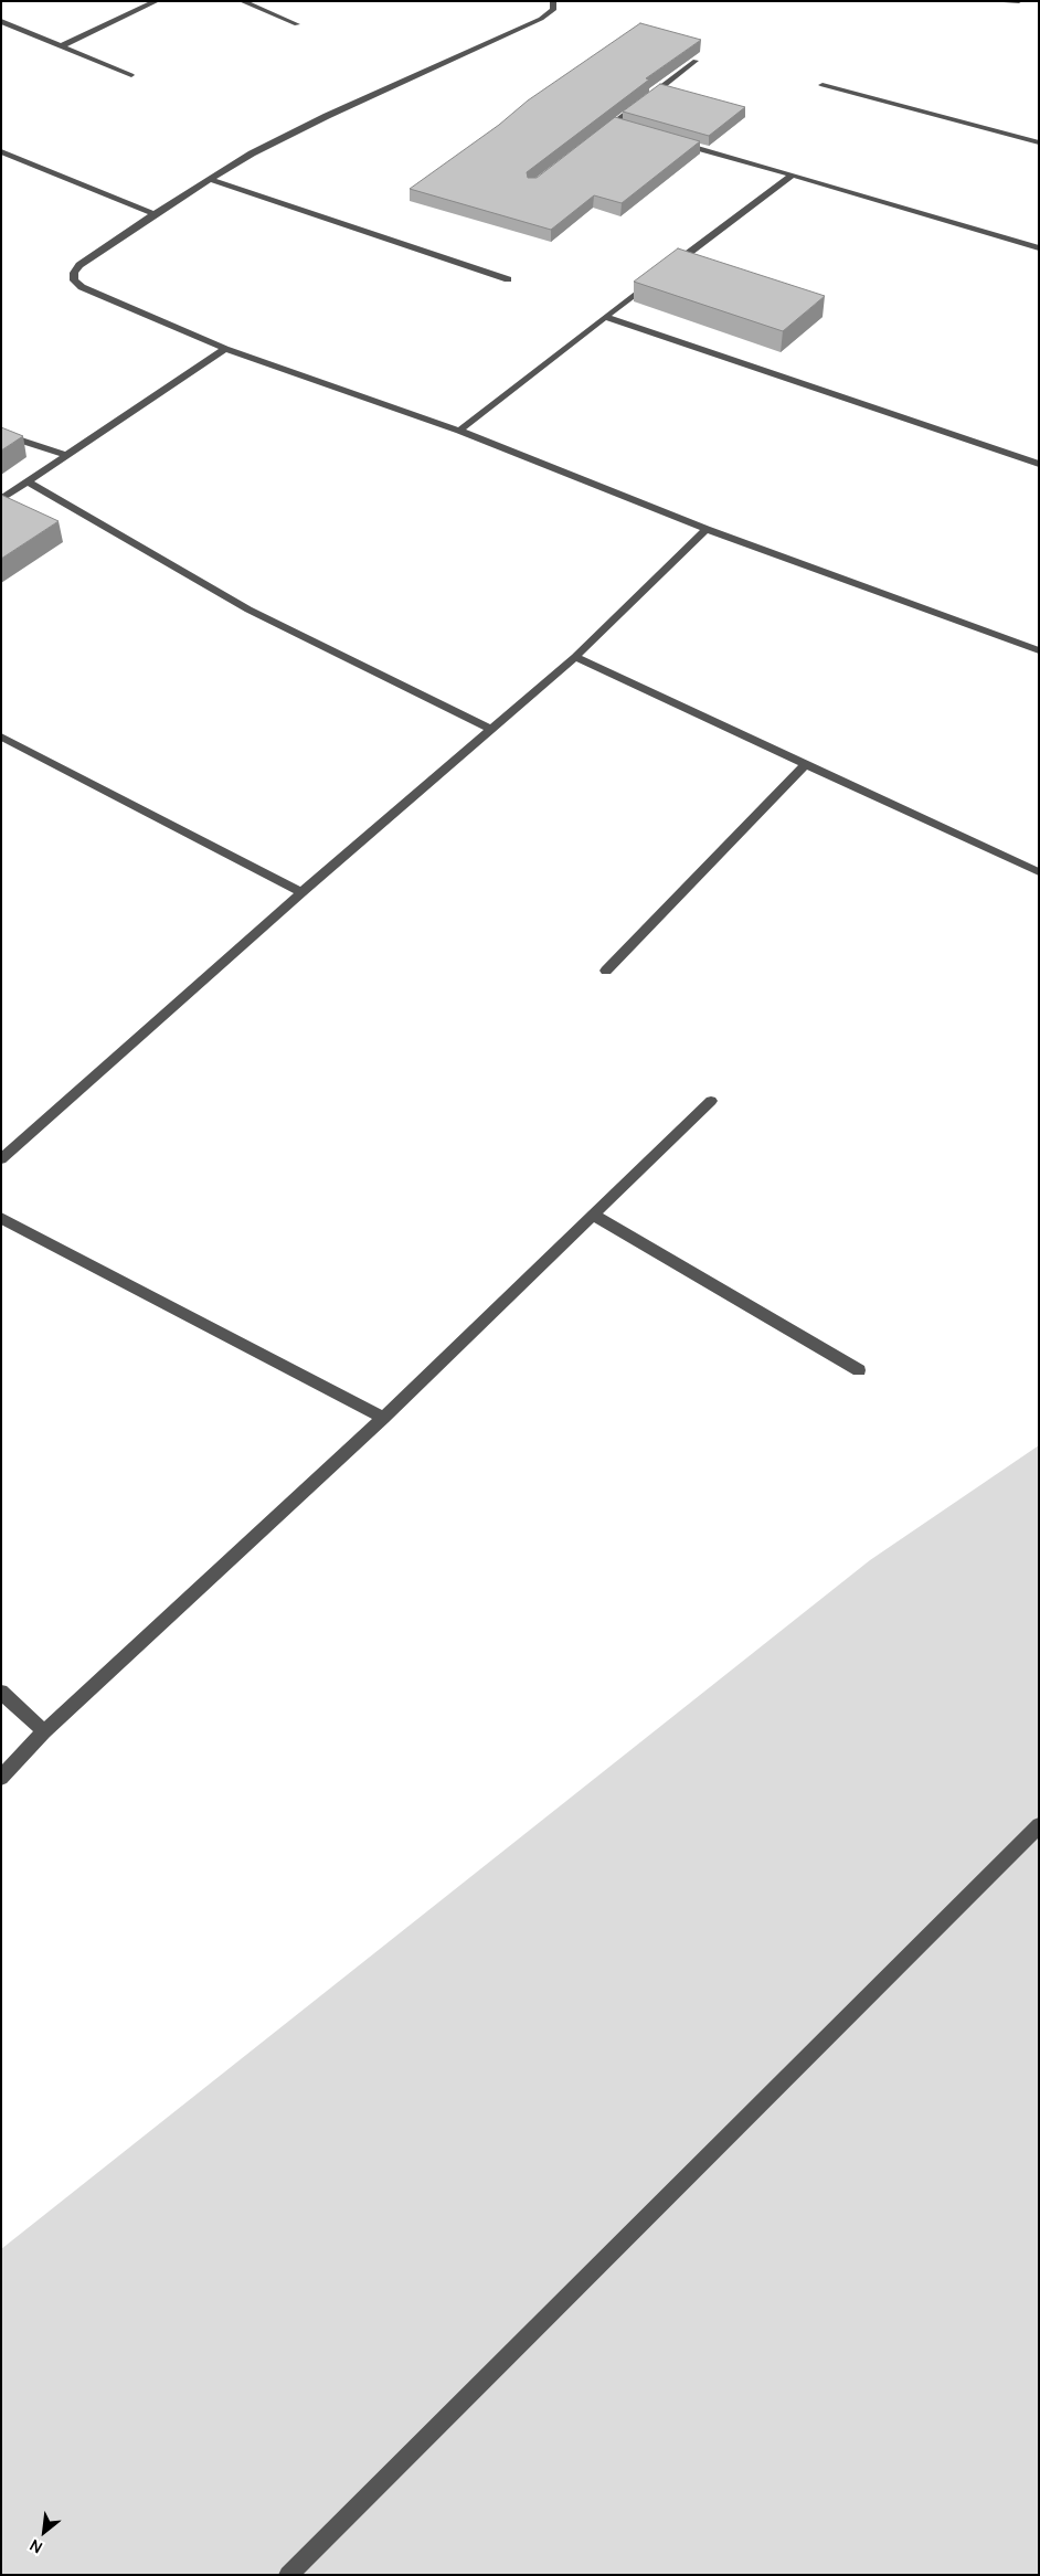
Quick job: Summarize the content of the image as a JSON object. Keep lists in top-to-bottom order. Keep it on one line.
{"north":"bottom left"}
